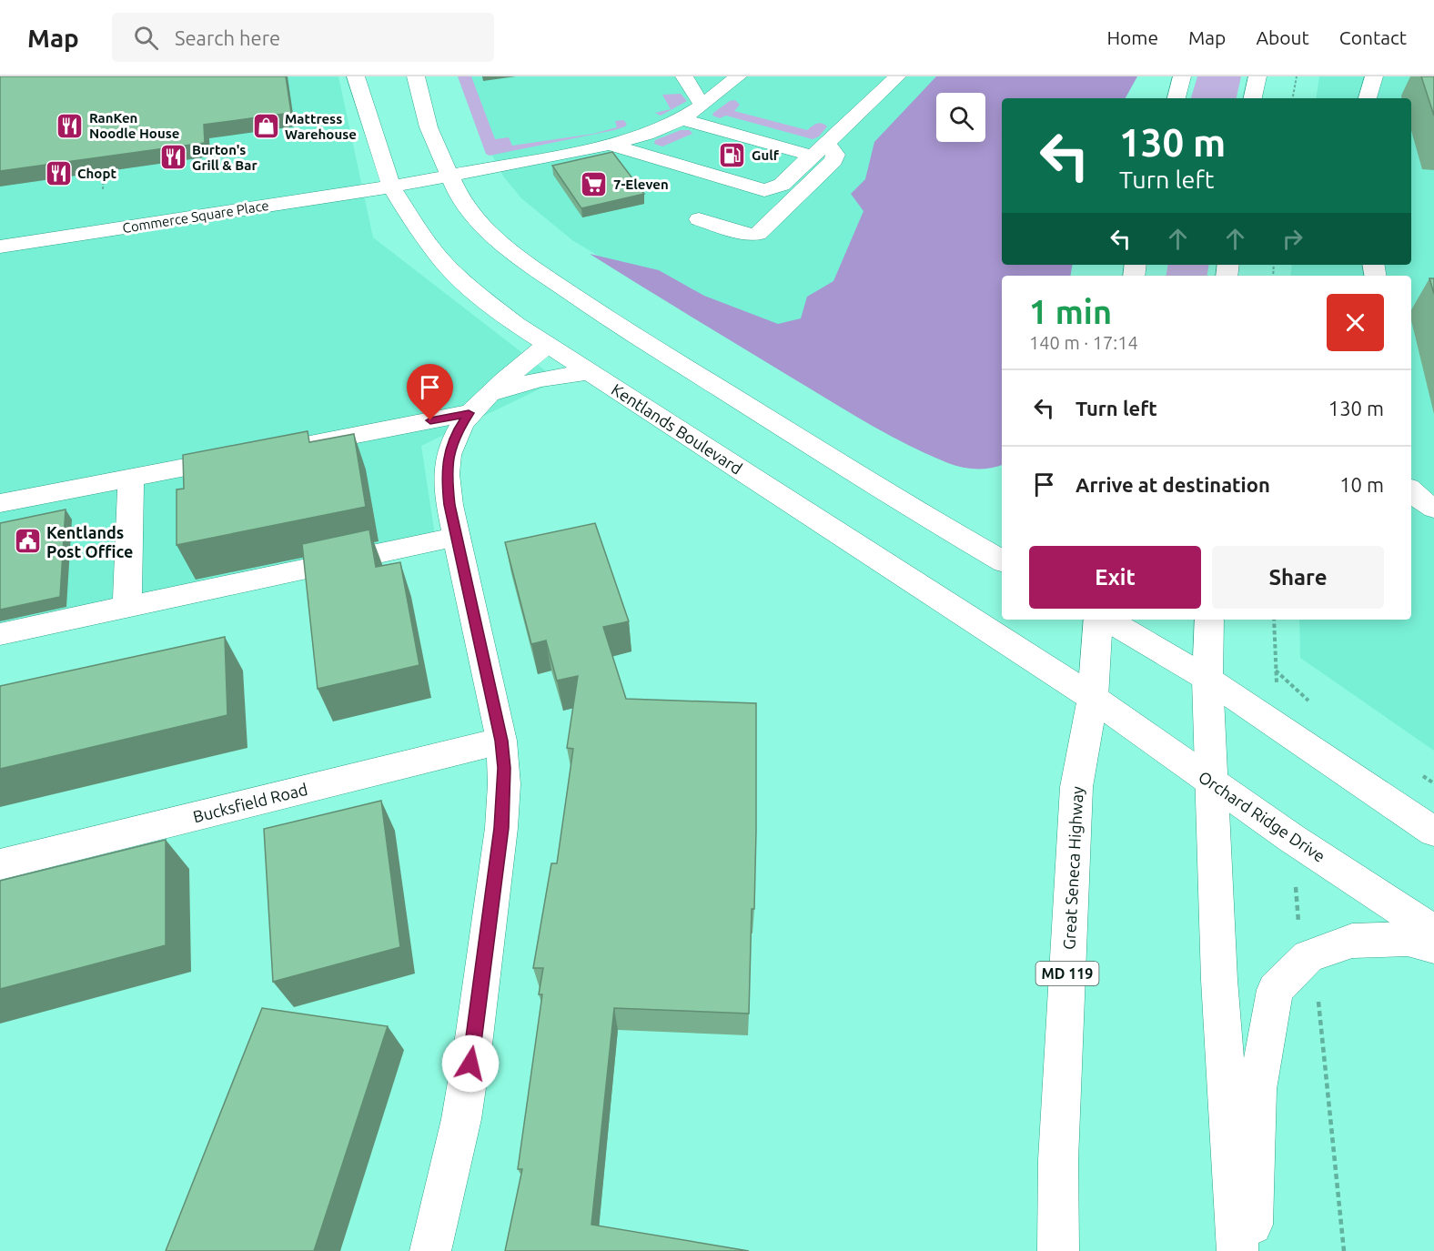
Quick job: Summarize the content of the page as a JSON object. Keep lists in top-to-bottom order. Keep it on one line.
{"streets":{"street":["Commerce Square Place","Kentlands Boulevard","Bucksfield Road","Orchard Ridge Drive","Great Seneca Highway","MD 119"]},"crossings":[["Commerce Square Place","Kentlands Boulevard"],["Kentlands Boulevard","Orchard Ridge Drive"],["Kentlands Boulevard","Great Seneca Highway"],["Orchard Ridge Drive","Great Seneca Highway"]],"places":{"restaurant":["RanKen Noodle House","Burton's Grill & Bar","Chopt"],"shop":["Mattress Warehouse"],"fuel station":["Gulf"],"supermarket":["7-Eleven"],"public building":["Kentlands Post Office"]},"page":{"header":"Map","search":"Search here","nav":["Home","Map","About","Contact"],"turn":["130 m","Turn left"],"heading":["1 min","140 m · 17:14"],"list":[{"name":"Turn left","value":"130 m"},{"name":"Arrive at destination","value":"10 m"}],"buttons":["Exit","Share"]}}
